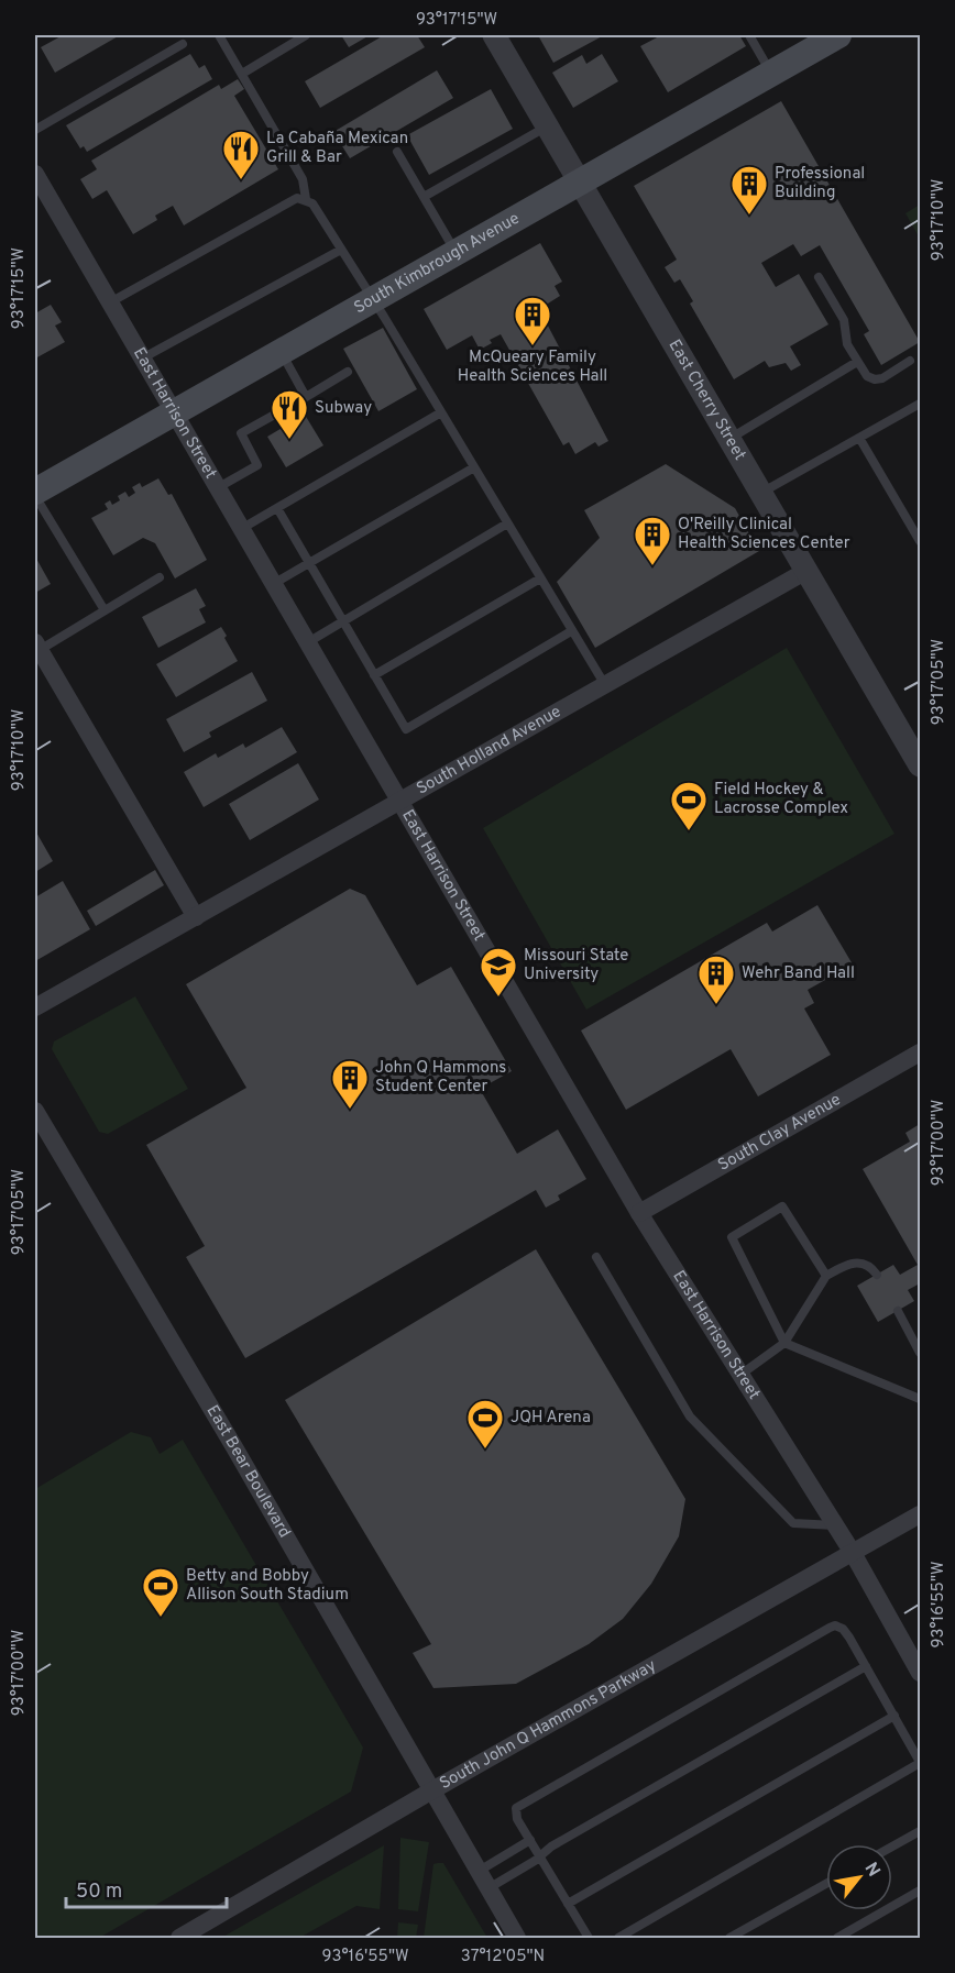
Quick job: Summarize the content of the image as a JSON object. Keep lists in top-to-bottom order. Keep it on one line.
{"streets":{"main road":["South Kimbrough Avenue"],"street":["East Cherry Street","East Harrison Street","South Holland Avenue","South Clay Avenue","East Bear Boulevard","South John Q Hammons Parkway"]},"crossings":[["South Kimbrough Avenue","East Cherry Street"],["South Kimbrough Avenue","East Harrison Street"],["East Cherry Street","South Holland Avenue"],["East Harrison Street","South Holland Avenue"],["East Harrison Street","South Clay Avenue"],["East Harrison Street","South John Q Hammons Parkway"],["East Bear Boulevard","South John Q Hammons Parkway"]],"places":{"restaurant":["La Cabaña Mexican Grill & Bar","Subway"],"building":["Professional Building","McQueary Family Health Sciences Hall","O'Reilly Clinical Health Sciences Center","Wehr Band Hall","John Q Hammons Student Center"],"sports":["Field Hockey & Lacrosse Complex","JQH Arena","Betty and Bobby Allison South Stadium"],"school or university":["Missouri State University"]},"scale_bar":"50 m","north":"top right","coordinates":["93°17'15\"W","93°17'10\"W","93°17'05\"W","93°17'00\"W","93°16'55\"W","37°12'05\"N"]}
